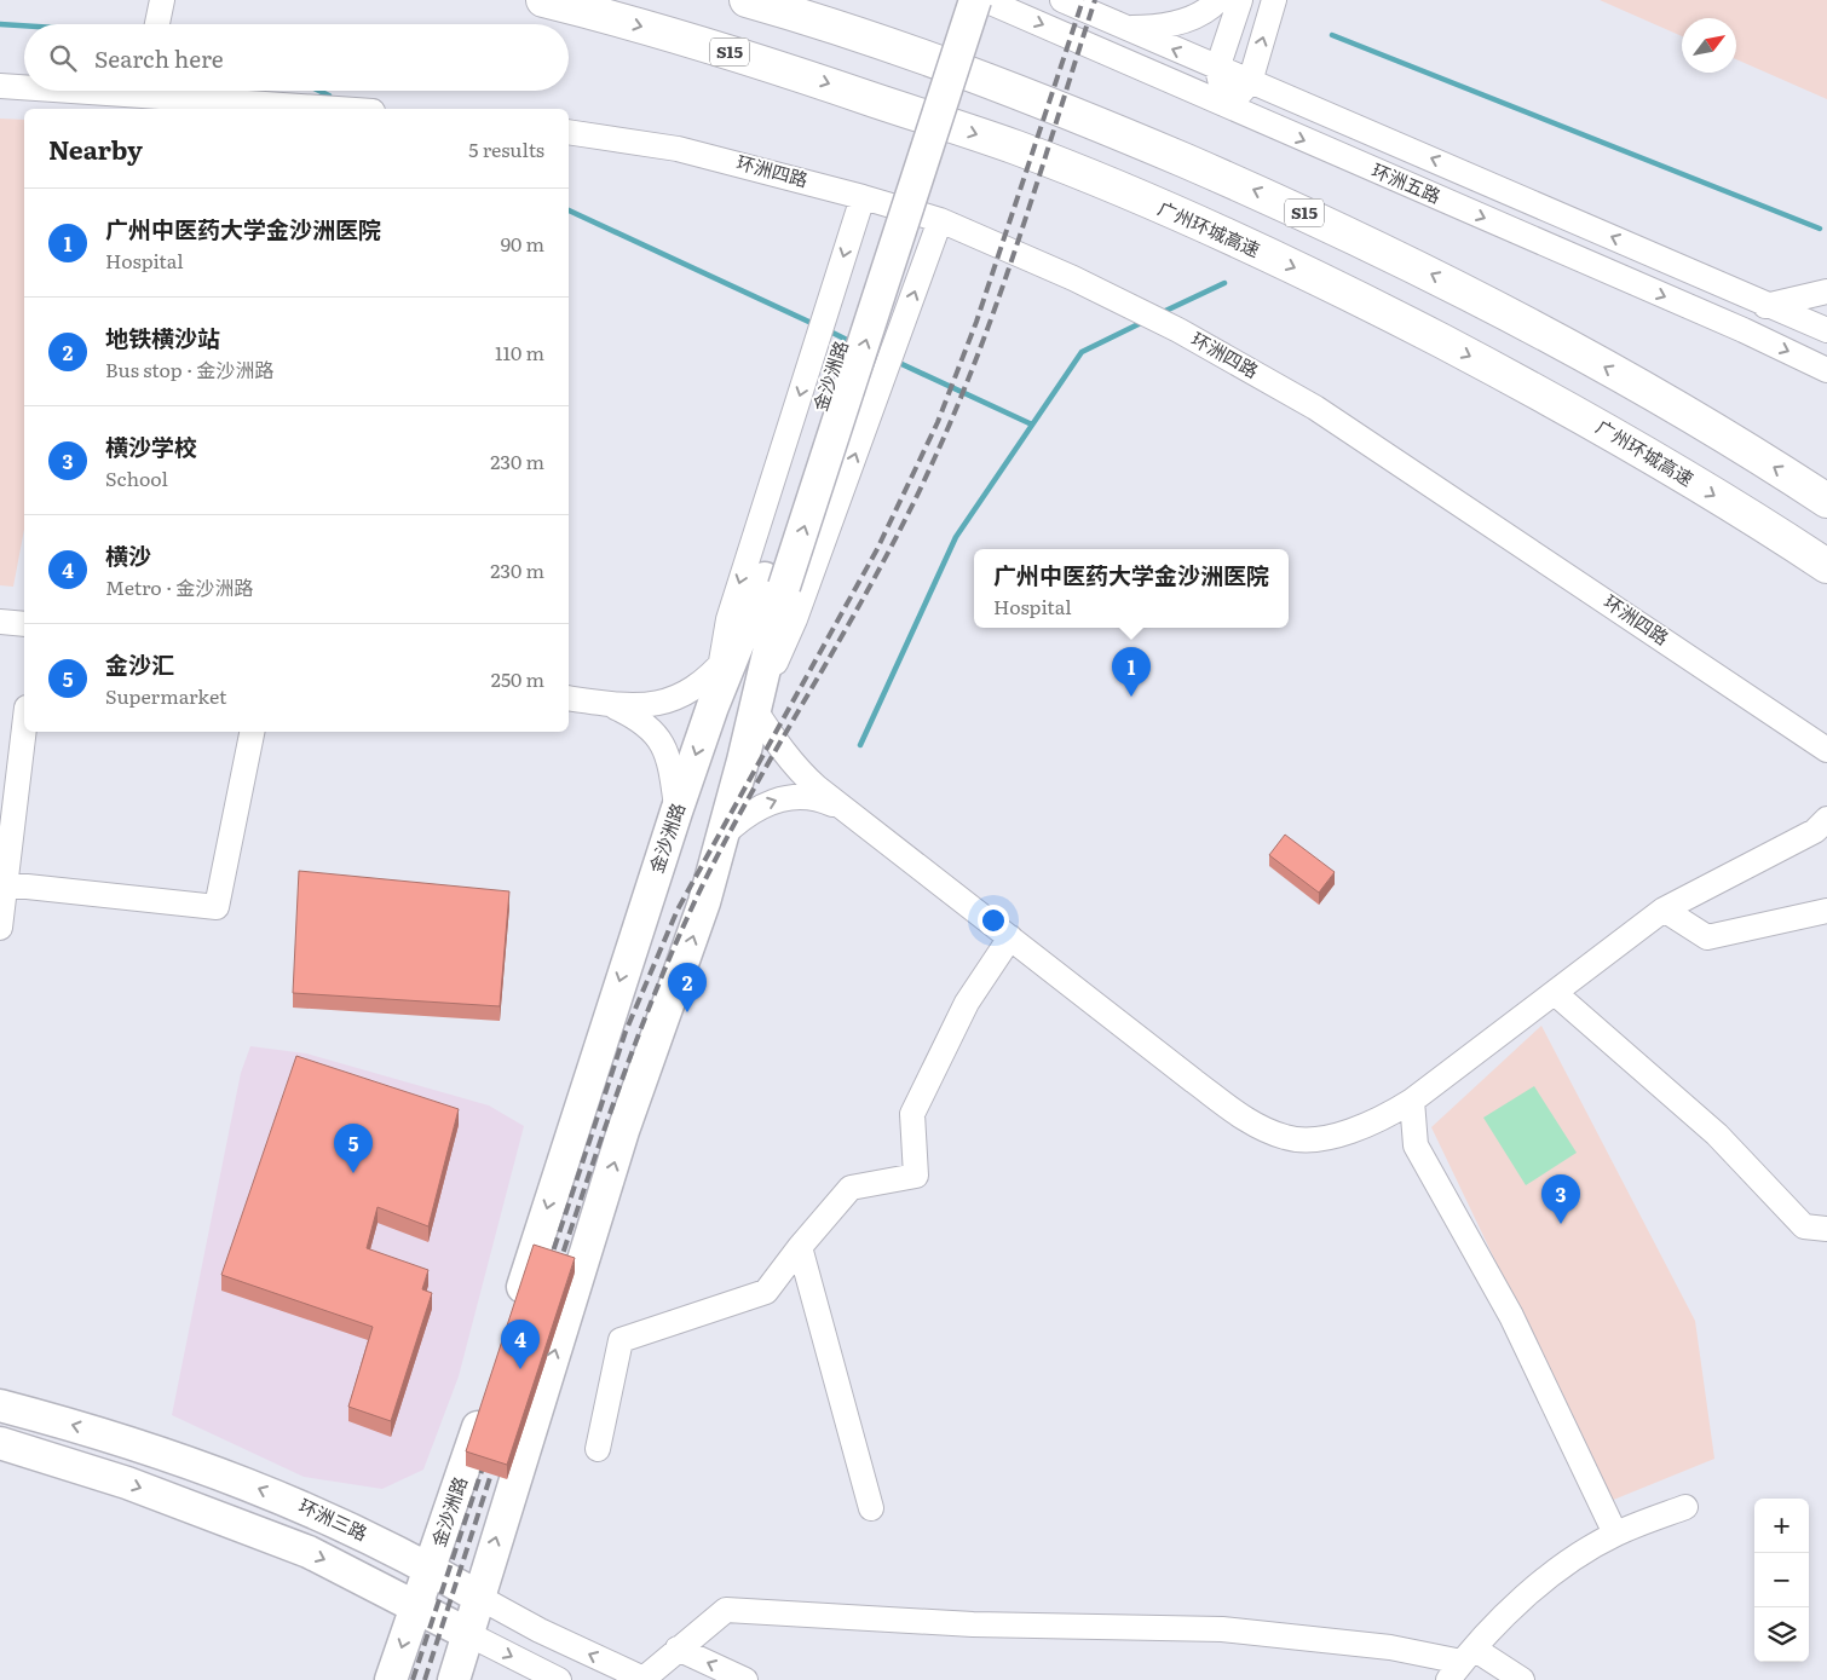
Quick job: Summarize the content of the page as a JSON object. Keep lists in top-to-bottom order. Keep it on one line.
{"streets":{"highway":["S15","广州环城高速"],"main road":["金沙洲路","环洲三路"],"street":["环洲四路","环洲五路"]},"crossings":[["金沙洲路","环洲三路"]],"north":"top right","page":{"search":"Search here","heading":["Nearby","5 results"],"list":[{"mark":"1","name":"广州中医药大学金沙洲医院","note":"Hospital","value":"90 m"},{"mark":"2","name":"地铁横沙站","note":"Bus stop · 金沙洲路","value":"110 m"},{"mark":"3","name":"横沙学校","note":"School","value":"230 m"},{"mark":"4","name":"横沙","note":"Metro · 金沙洲路","value":"230 m"},{"mark":"5","name":"金沙汇","note":"Supermarket","value":"250 m"}],"popup":["广州中医药大学金沙洲医院","Hospital"],"pins":["1","2","5","3","4"],"map_buttons":["+","−"]}}
